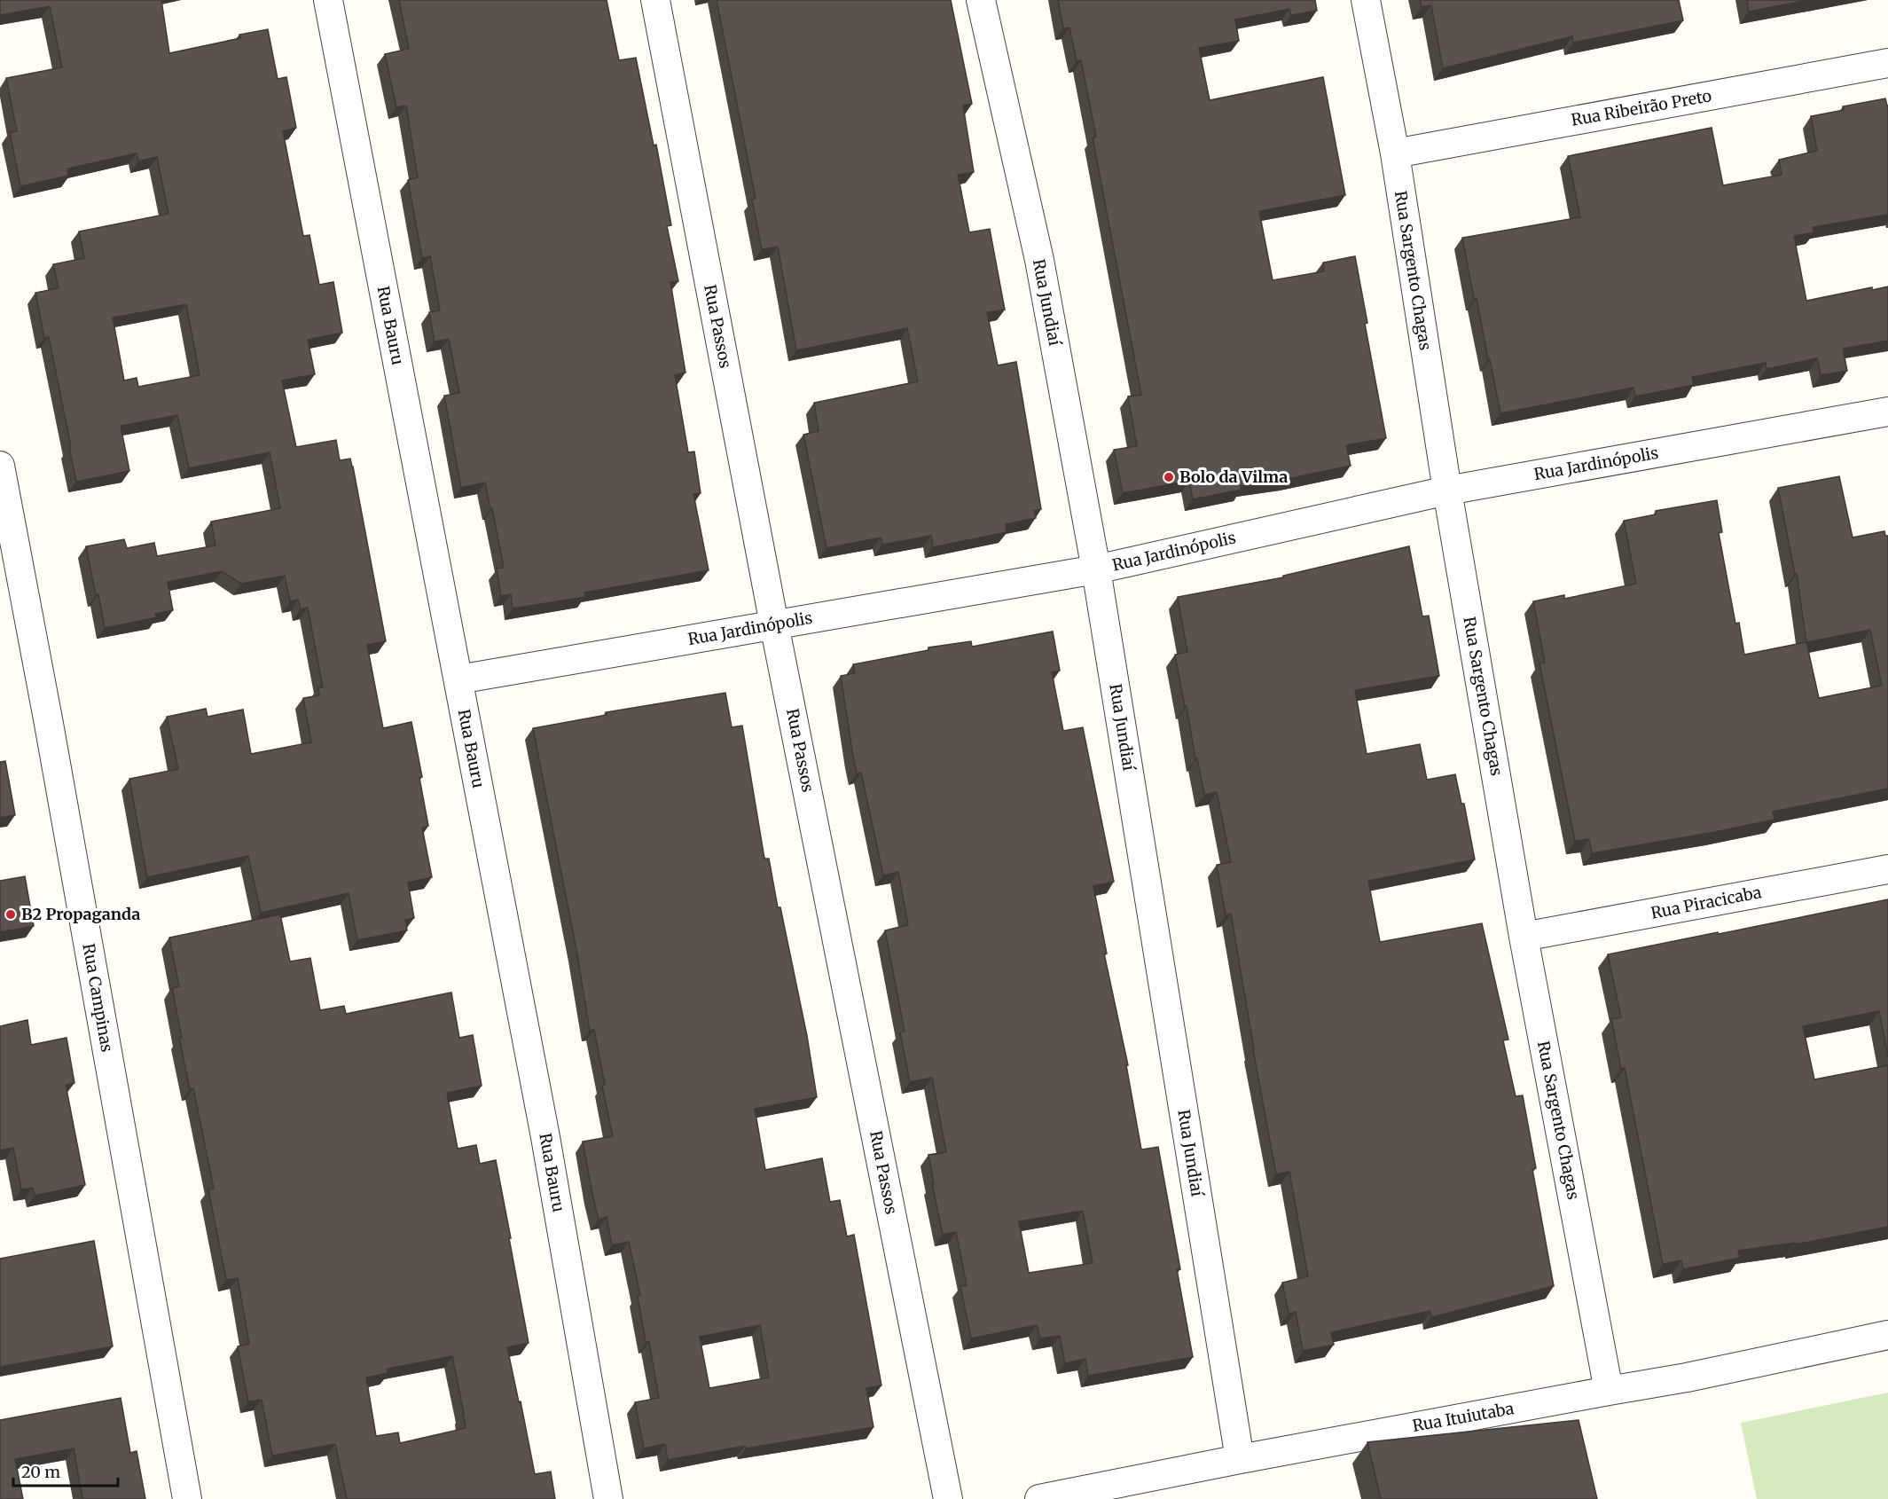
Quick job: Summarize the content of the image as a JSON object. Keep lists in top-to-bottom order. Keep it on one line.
{"streets":{"street":["Rua Ribeirão Preto","Rua Sargento Chagas","Rua Jundiaí","Rua Bauru","Rua Passos","Rua Jardinópolis","Rua Piracicaba","Rua Campinas","Rua Ituiutaba"]},"crossings":[["Rua Ribeirão Preto","Rua Sargento Chagas"],["Rua Sargento Chagas","Rua Jardinópolis"],["Rua Sargento Chagas","Rua Piracicaba"],["Rua Sargento Chagas","Rua Ituiutaba"],["Rua Jundiaí","Rua Jardinópolis"],["Rua Jundiaí","Rua Ituiutaba"],["Rua Bauru","Rua Jardinópolis"],["Rua Passos","Rua Jardinópolis"]],"places":["Bolo da Vilma","B2 Propaganda"],"scale_bar":"20 m"}
